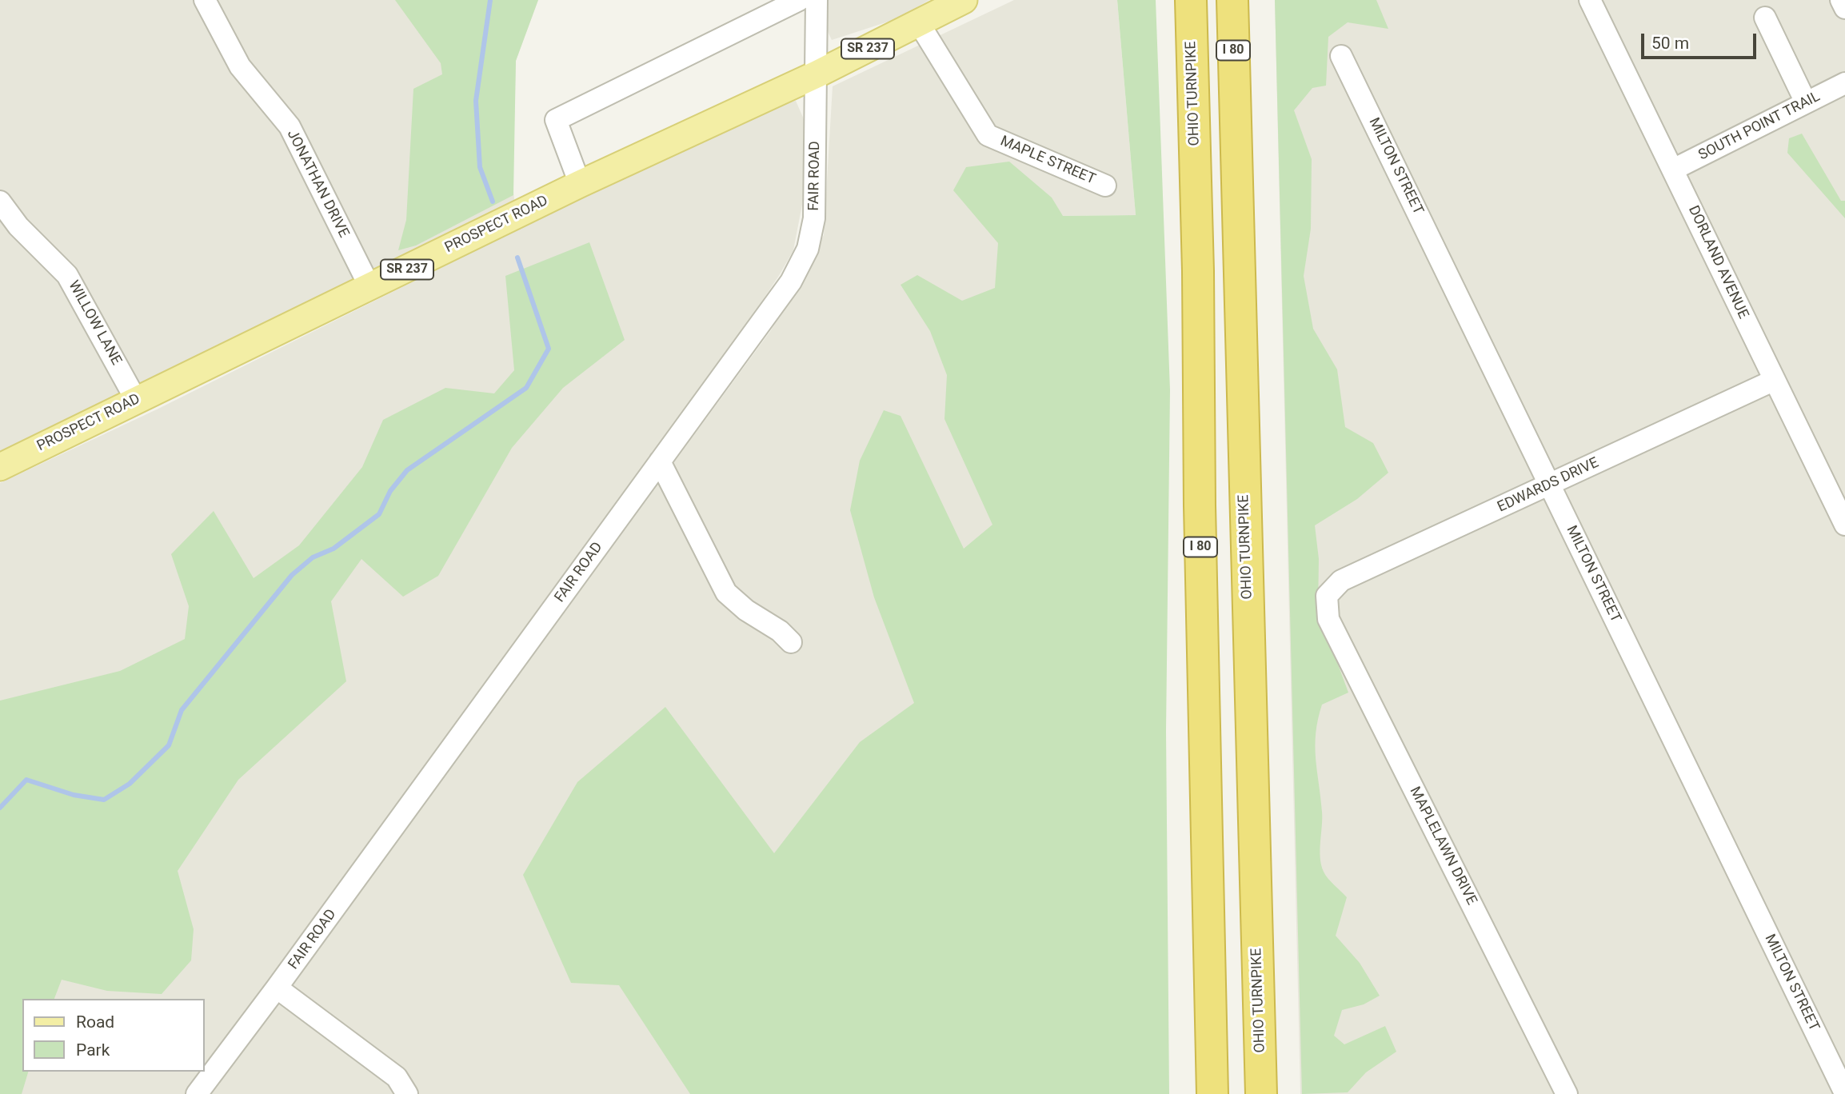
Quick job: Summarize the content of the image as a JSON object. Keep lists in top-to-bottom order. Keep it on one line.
{"streets":{"highway":["I 80","OHIO TURNPIKE"],"main road":["SR 237","PROSPECT ROAD"],"street":["SOUTH POINT TRAIL","MAPLE STREET","MILTON STREET","FAIR ROAD","JONATHAN DRIVE","DORLAND AVENUE","WILLOW LANE","EDWARDS DRIVE","MAPLELAWN DRIVE"]},"crossings":[["SOUTH POINT TRAIL","DORLAND AVENUE"],["MAPLE STREET","PROSPECT ROAD"],["MILTON STREET","EDWARDS DRIVE"],["FAIR ROAD","PROSPECT ROAD"],["JONATHAN DRIVE","PROSPECT ROAD"],["PROSPECT ROAD","WILLOW LANE"],["DORLAND AVENUE","EDWARDS DRIVE"],["EDWARDS DRIVE","MAPLELAWN DRIVE"]],"legend":["Road","Park"],"scale_bar":"50 m"}
